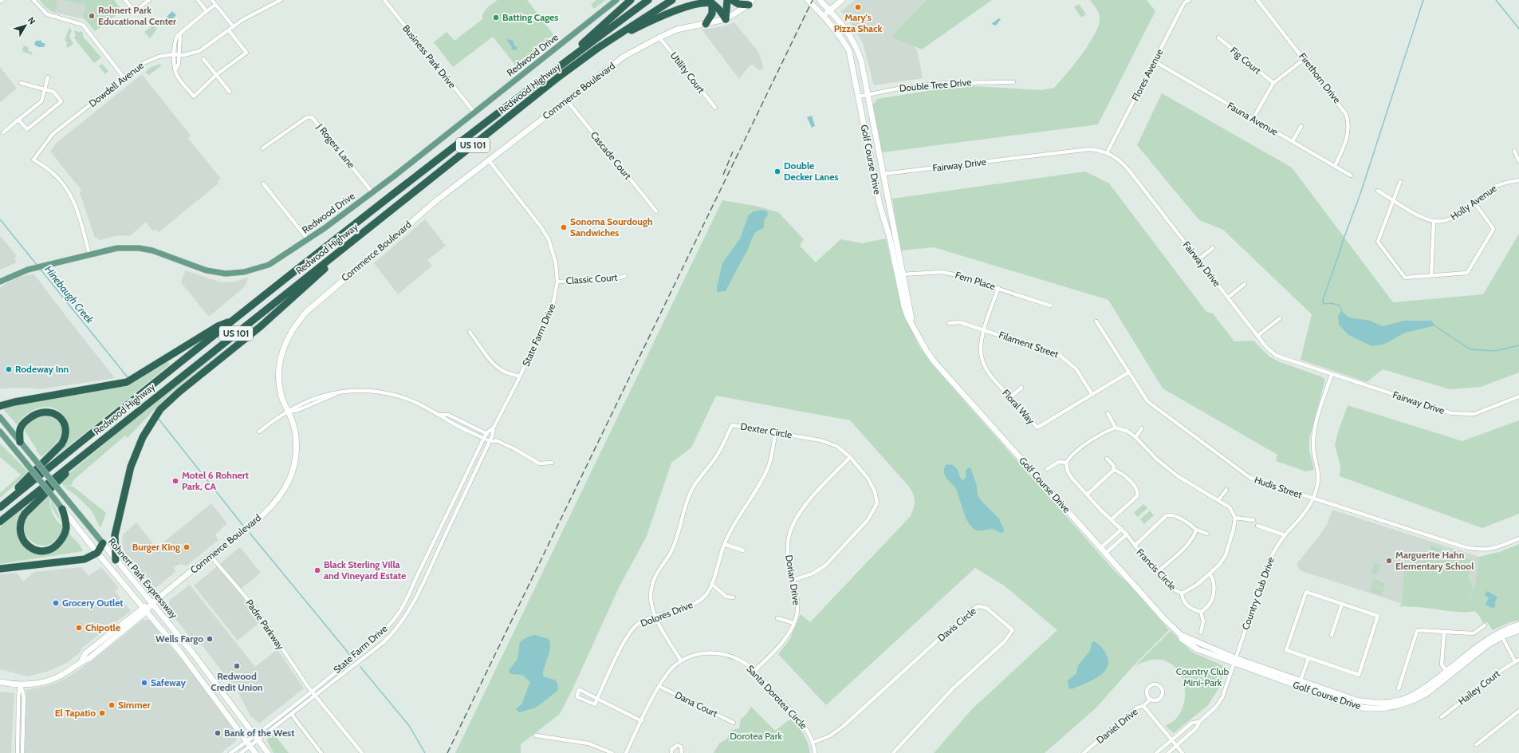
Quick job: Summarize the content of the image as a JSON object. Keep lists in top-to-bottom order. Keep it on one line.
{"streets":{"highway":["Redwood Highway","US 101"],"main road":["Redwood Drive","Rohnert Park Expressway"],"street":["Business Park Drive","Fig Court","Utility Court","Flores Avenue","Firethorn Drive","Dowdell Avenue","Double Tree Drive","Commerce Boulevard","Fauna Avenue","J Rogers Lane","Cascade Court","Golf Course Drive","Fairway Drive","Holly Avenue","Classic Court","Fern Place","State Farm Drive","Filament Street","Floral Way","Dexter Circle","Hudis Street","Francis Circle","Dorian Drive","Country Club Drive","Dolores Drive","Padre Parkway","Davis Circle","Hailey Court","Santa Dorotea Circle","Dana Court","Daniel Drive"]},"crossings":[["Redwood Drive","Business Park Drive"],["Redwood Drive","Dowdell Avenue"],["Redwood Drive","J Rogers Lane"],["Utility Court","Commerce Boulevard"],["Flores Avenue","Fauna Avenue"],["Flores Avenue","Fairway Drive"],["Firethorn Drive","Fauna Avenue"],["Double Tree Drive","Golf Course Drive"],["Commerce Boulevard","Cascade Court"],["Commerce Boulevard","State Farm Drive"],["Commerce Boulevard","Rohnert Park Expressway"],["Commerce Boulevard","Padre Parkway"],["Golf Course Drive","Fairway Drive"],["Golf Course Drive","Fern Place"],["Golf Course Drive","Country Club Drive"],["Fairway Drive","Country Club Drive"],["Classic Court","State Farm Drive"],["Fern Place","Floral Way"],["State Farm Drive","Rohnert Park Expressway"],["State Farm Drive","Padre Parkway"],["Filament Street","Floral Way"],["Floral Way","Hudis Street"],["Dexter Circle","Dorian Drive"],["Dexter Circle","Dolores Drive"],["Dexter Circle","Santa Dorotea Circle"],["Hudis Street","Country Club Drive"],["Dorian Drive","Santa Dorotea Circle"],["Country Club Drive","Daniel Drive"],["Davis Circle","Santa Dorotea Circle"],["Santa Dorotea Circle","Dana Court"]],"water":["Hinebaugh Creek"],"parks":["Country Club Mini-Park","Dorotea Park"],"places":["Mary's Pizza Shack","Rohnert Park Educational Center","Batting Cages","Double Decker Lanes","Sonoma Sourdough Sandwiches","Rodeway Inn","Motel 6 Rohnert Park, CA","Burger King","Marguerite Hahn Elementary School","Black Sterling Villa and Vineyard Estate","Grocery Outlet","Chipotle","Wells Fargo","Redwood Credit Union","Safeway","Simmer","El Tapatio","Bank of the West"],"north":"top right"}
